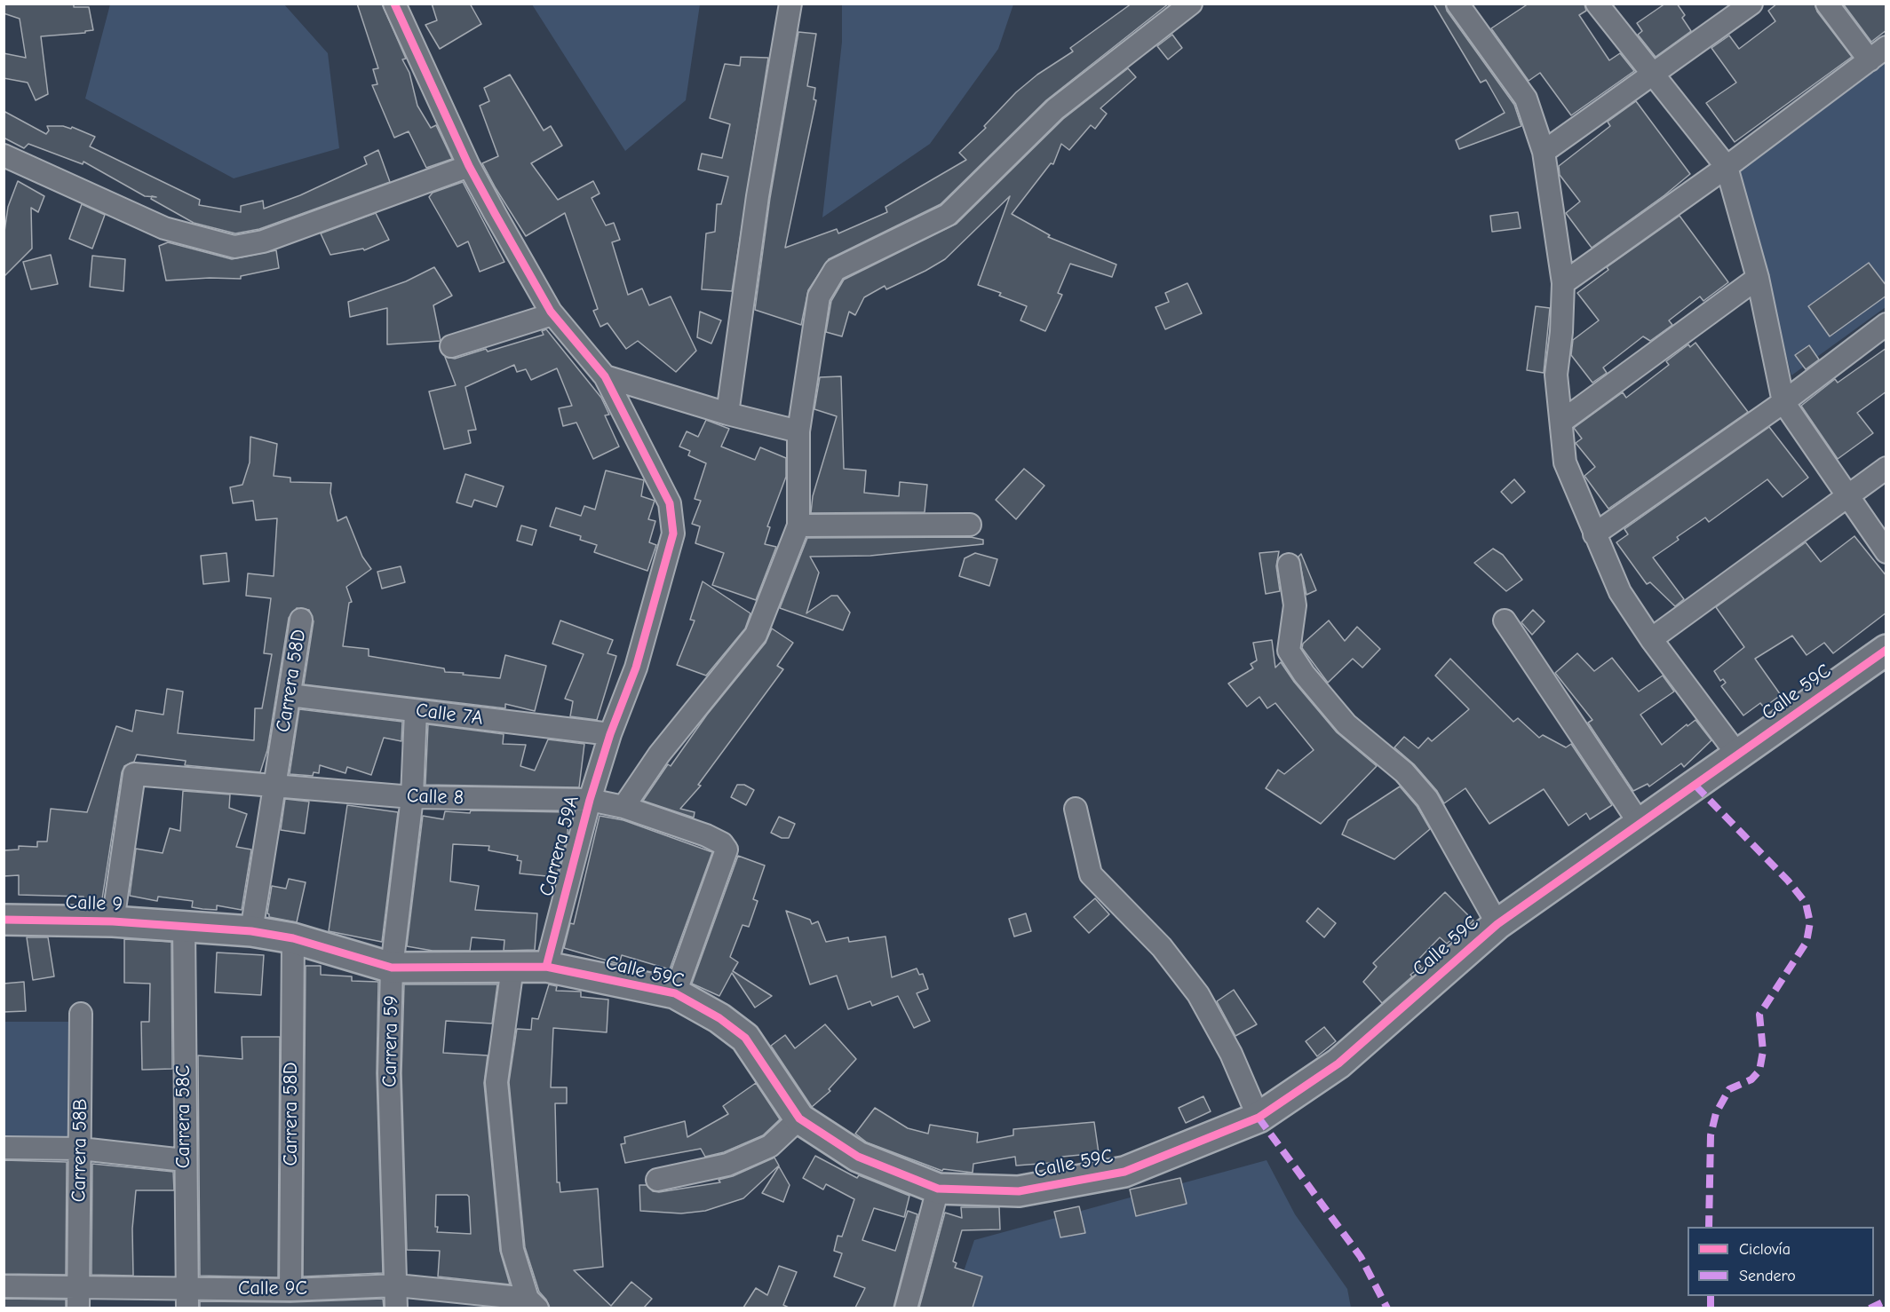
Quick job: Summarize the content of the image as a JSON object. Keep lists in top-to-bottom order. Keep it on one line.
{"streets":{"street":["Carrera 58D","Calle 59C","Calle 7A","Calle 8","Carrera 59A","Calle 9","Carrera 59","Carrera 58C","Carrera 58B","Calle 9C"]},"crossings":[["Carrera 58D","Calle 59C"],["Carrera 58D","Calle 7A"],["Carrera 58D","Calle 8"],["Carrera 58D","Calle 9C"],["Calle 59C","Calle 8"],["Calle 59C","Carrera 59A"],["Calle 59C","Calle 9"],["Calle 59C","Carrera 59"],["Calle 59C","Carrera 58C"],["Calle 7A","Carrera 59A"],["Calle 7A","Carrera 59"],["Calle 8","Carrera 59A"],["Calle 8","Calle 9"],["Calle 8","Carrera 59"],["Calle 9","Carrera 58C"],["Carrera 59","Calle 9C"],["Carrera 58C","Calle 9C"],["Carrera 58B","Calle 9C"]],"legend":["Ciclovía","Sendero"]}
